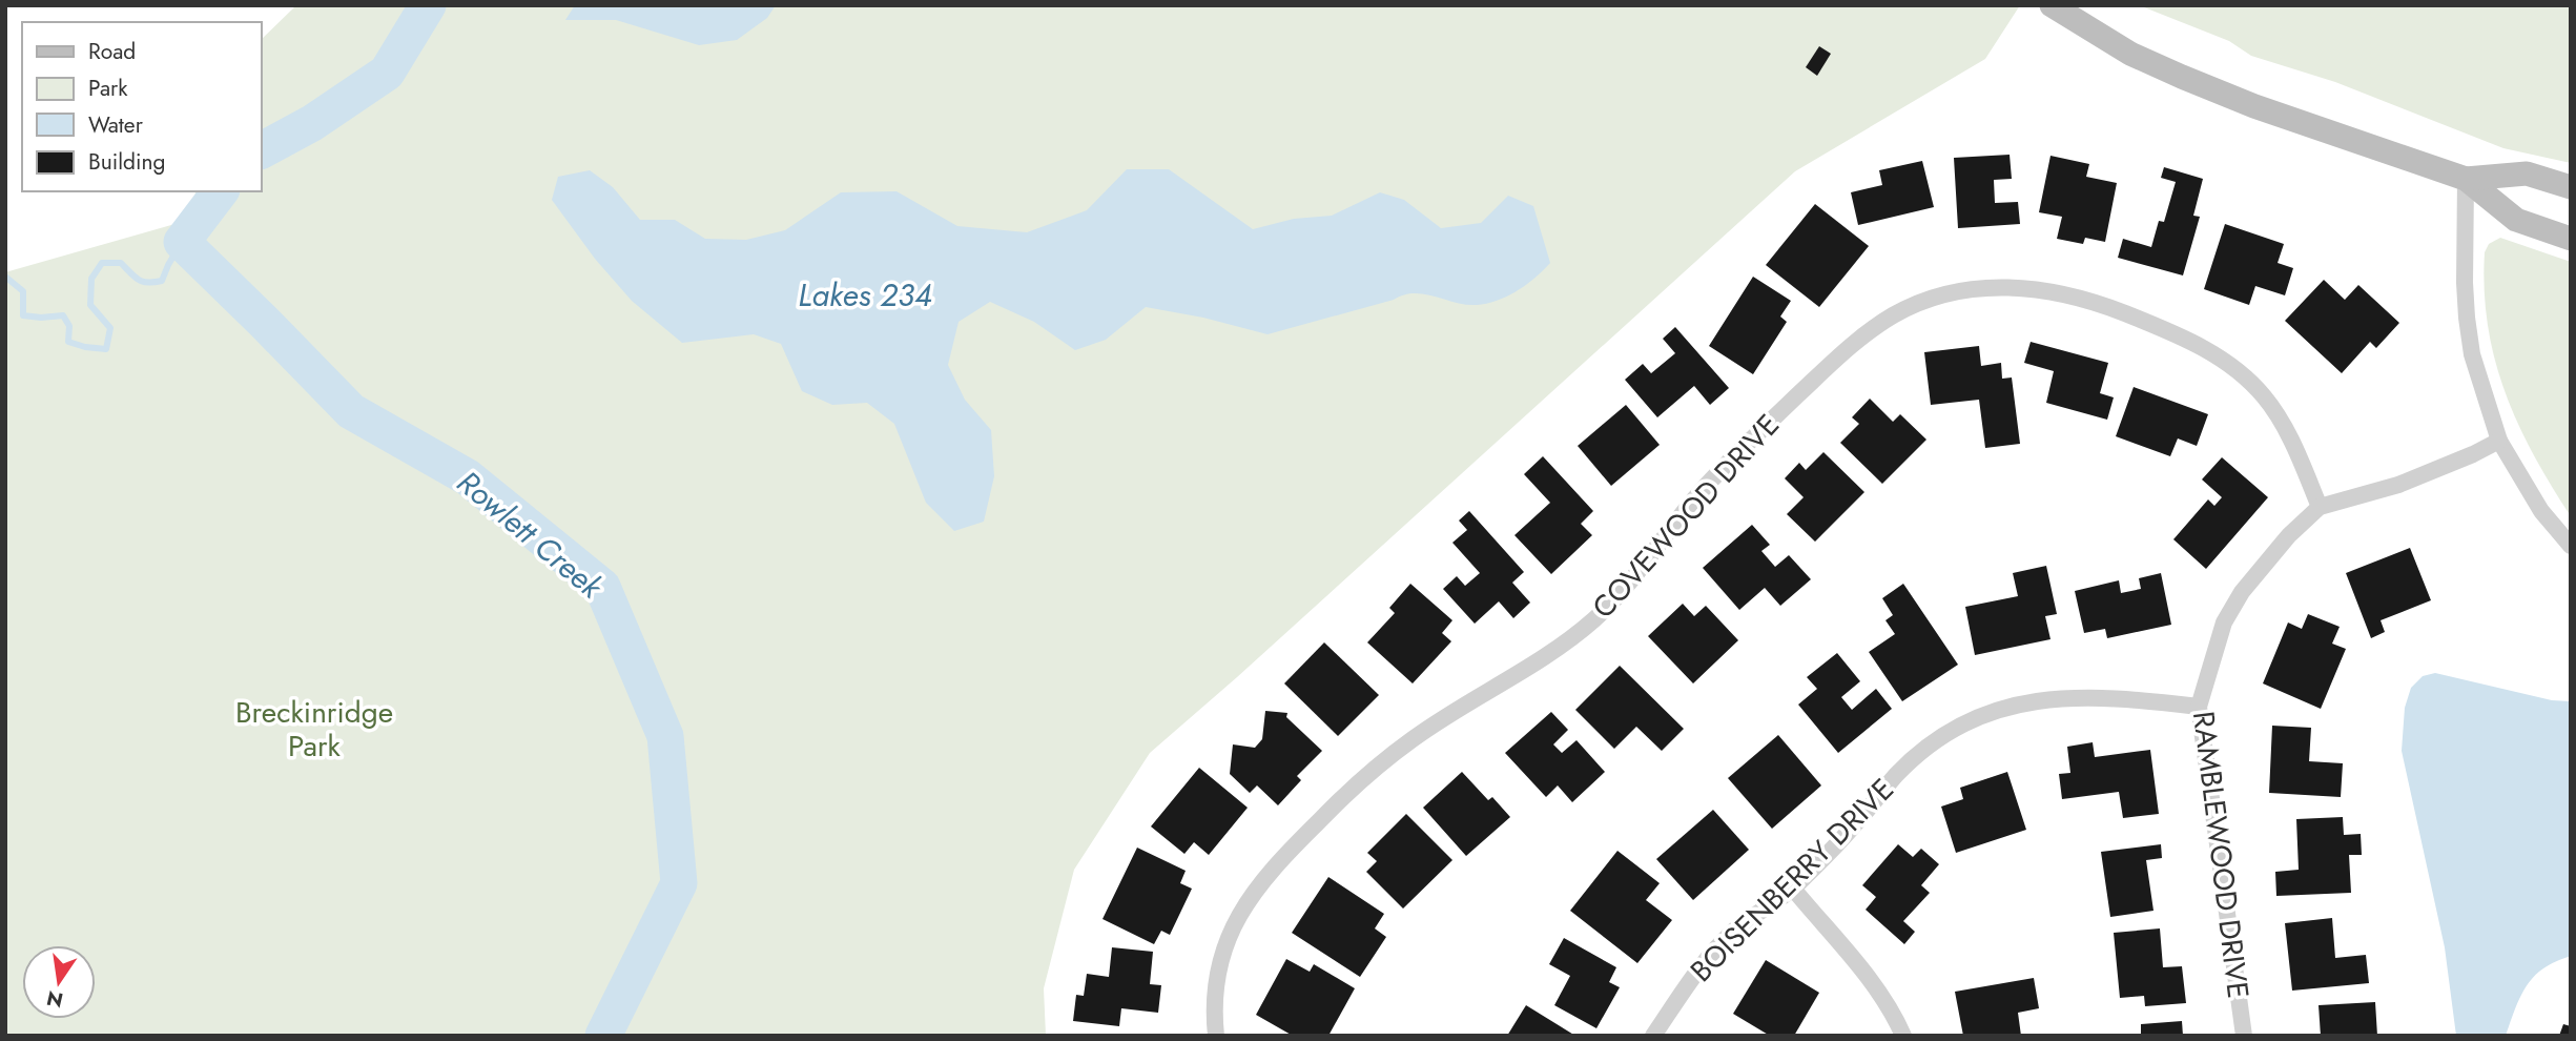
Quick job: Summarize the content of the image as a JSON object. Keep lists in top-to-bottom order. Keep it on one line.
{"streets":{"street":["COVEWOOD DRIVE","RAMBLEWOOD DRIVE","BOISENBERRY DRIVE"]},"crossings":[["COVEWOOD DRIVE","RAMBLEWOOD DRIVE"],["RAMBLEWOOD DRIVE","BOISENBERRY DRIVE"]],"water":["Lakes 234","Rowlett Creek"],"parks":["Breckinridge Park"],"legend":["Road","Park","Water","Building"],"north":"bottom"}
